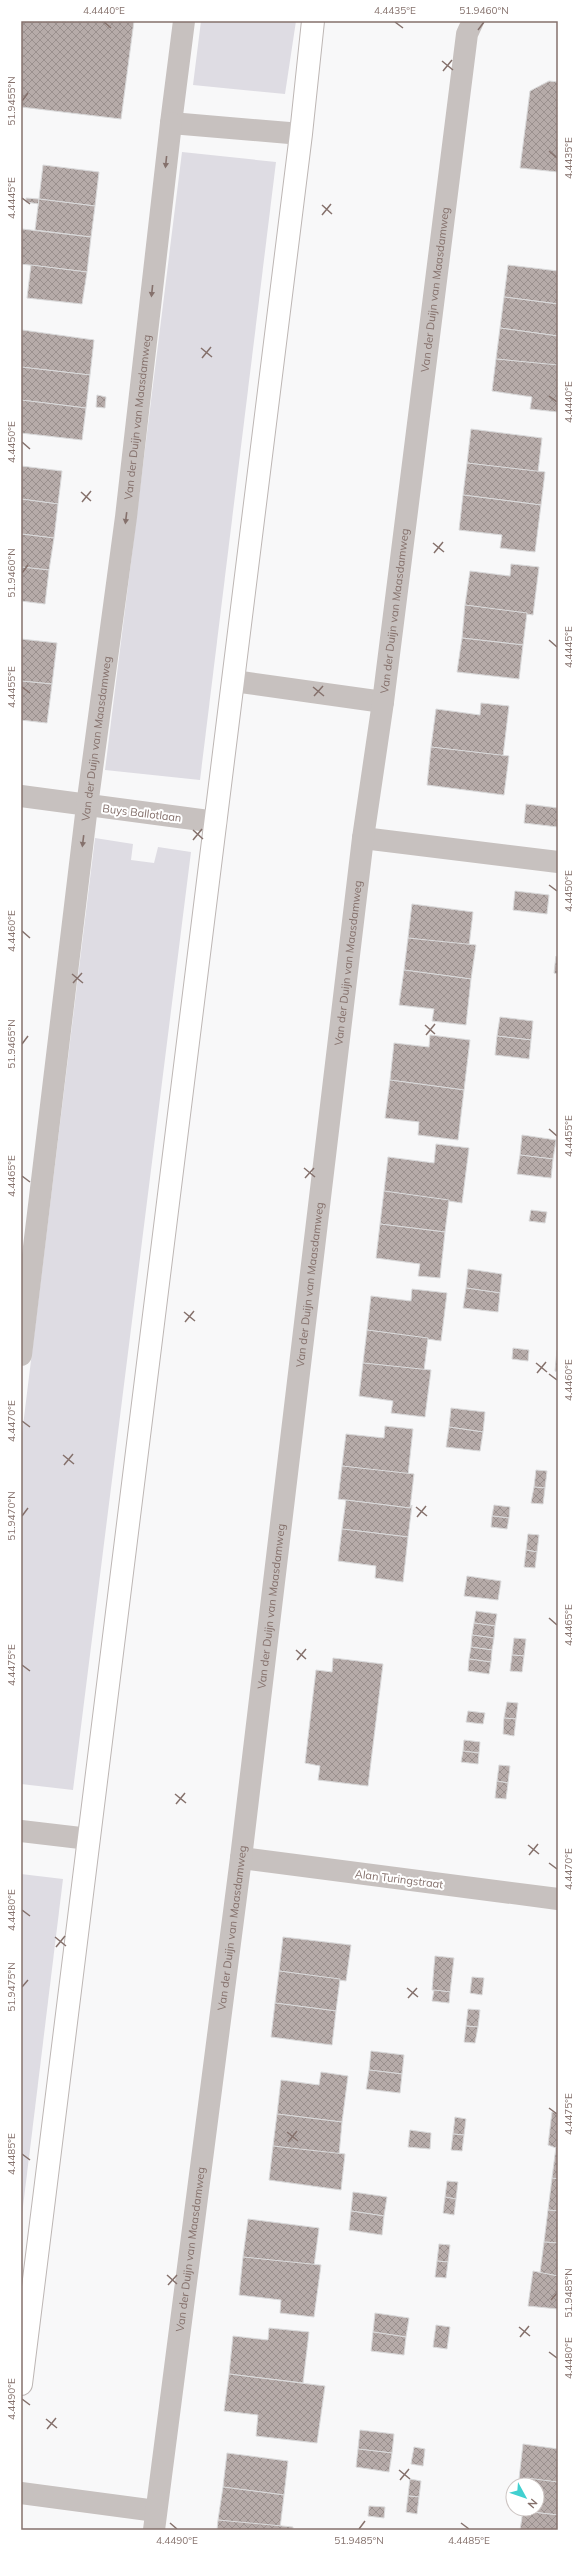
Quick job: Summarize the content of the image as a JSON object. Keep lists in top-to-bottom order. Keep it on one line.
{"streets":{"street":["Van der Duijn van Maasdamweg","Buys Ballotlaan","Alan Turingstraat"]},"crossings":[["Van der Duijn van Maasdamweg","Buys Ballotlaan"],["Van der Duijn van Maasdamweg","Alan Turingstraat"]],"north":"bottom right","coordinates":["4.4440°E","4.4435°E","51.9460°N","51.9455°N","4.4445°E","4.4450°E","4.4455°E","4.4460°E","51.9465°N","4.4465°E","4.4470°E","51.9470°N","4.4475°E","4.4480°E","51.9475°N","4.4485°E","51.9485°N","4.4490°E"]}
